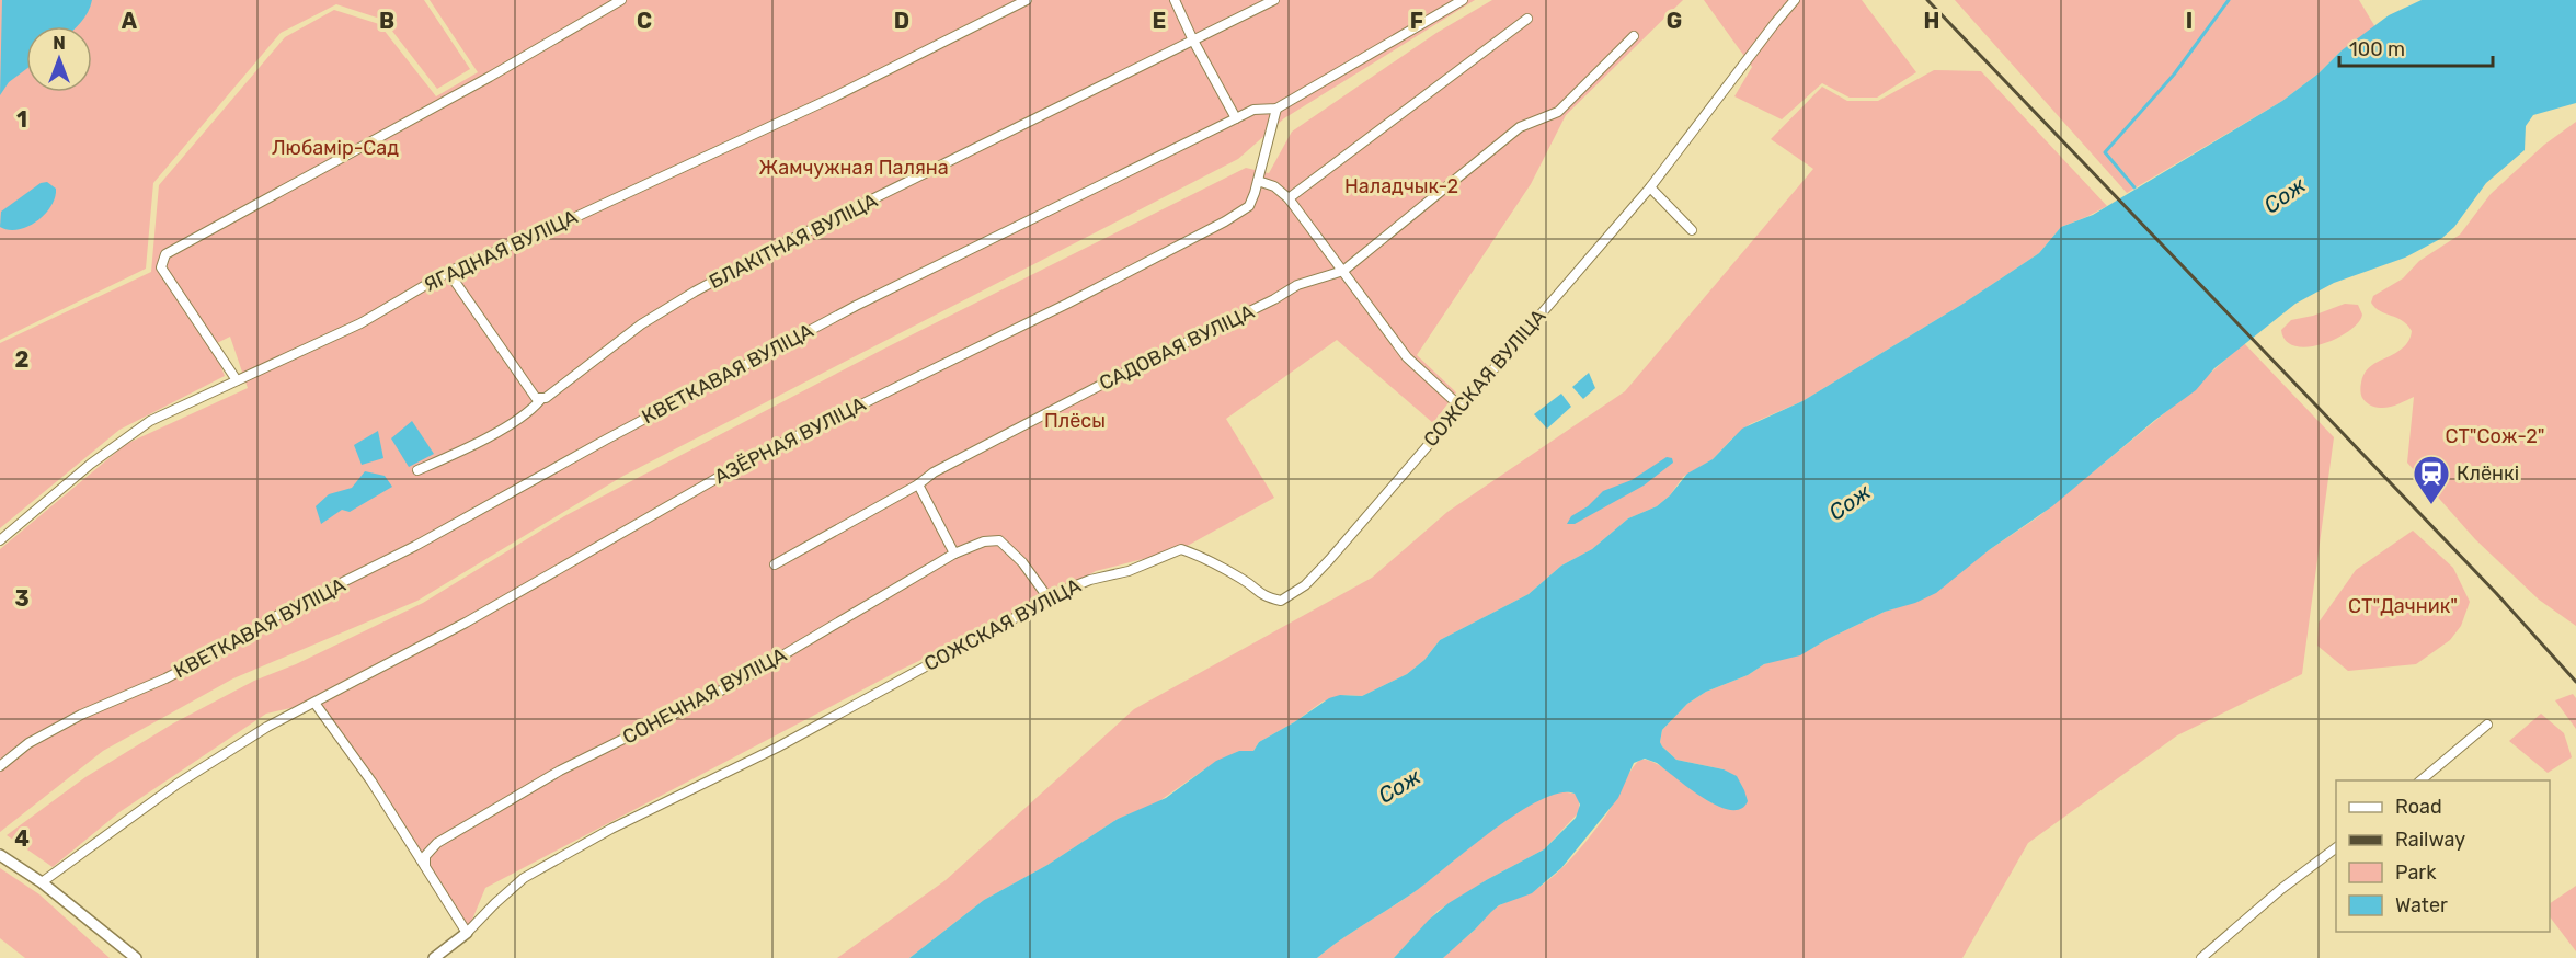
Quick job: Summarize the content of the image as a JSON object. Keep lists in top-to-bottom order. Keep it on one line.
{"streets":{"street":["БЛАКІТНАЯ ВУЛІЦА","ЯГАДНАЯ ВУЛІЦА","САДОВАЯ ВУЛІЦА","КВЕТКАВАЯ ВУЛІЦА","СОЖСКАЯ ВУЛІЦА","АЗЁРНАЯ ВУЛІЦА","СОНЕЧНАЯ ВУЛІЦА"]},"crossings":[["КВЕТКАВАЯ ВУЛІЦА","АЗЁРНАЯ ВУЛІЦА"],["СОЖСКАЯ ВУЛІЦА","СОНЕЧНАЯ ВУЛІЦА"]],"water":["Сож"],"parks":["Любамір-Сад","Жамчужная Паляна","Наладчык-2","Плёсы","СТ\"Сож-2\"","СТ\"Дачник\""],"places":{"station":["Клёнкі"]},"legend":["Road","Railway","Park","Water"],"scale_bar":"100 m","north":"top","grid":{"columns":["A","B","C","D","E","F","G","H","I"],"rows":["1","2","3","4"]}}
